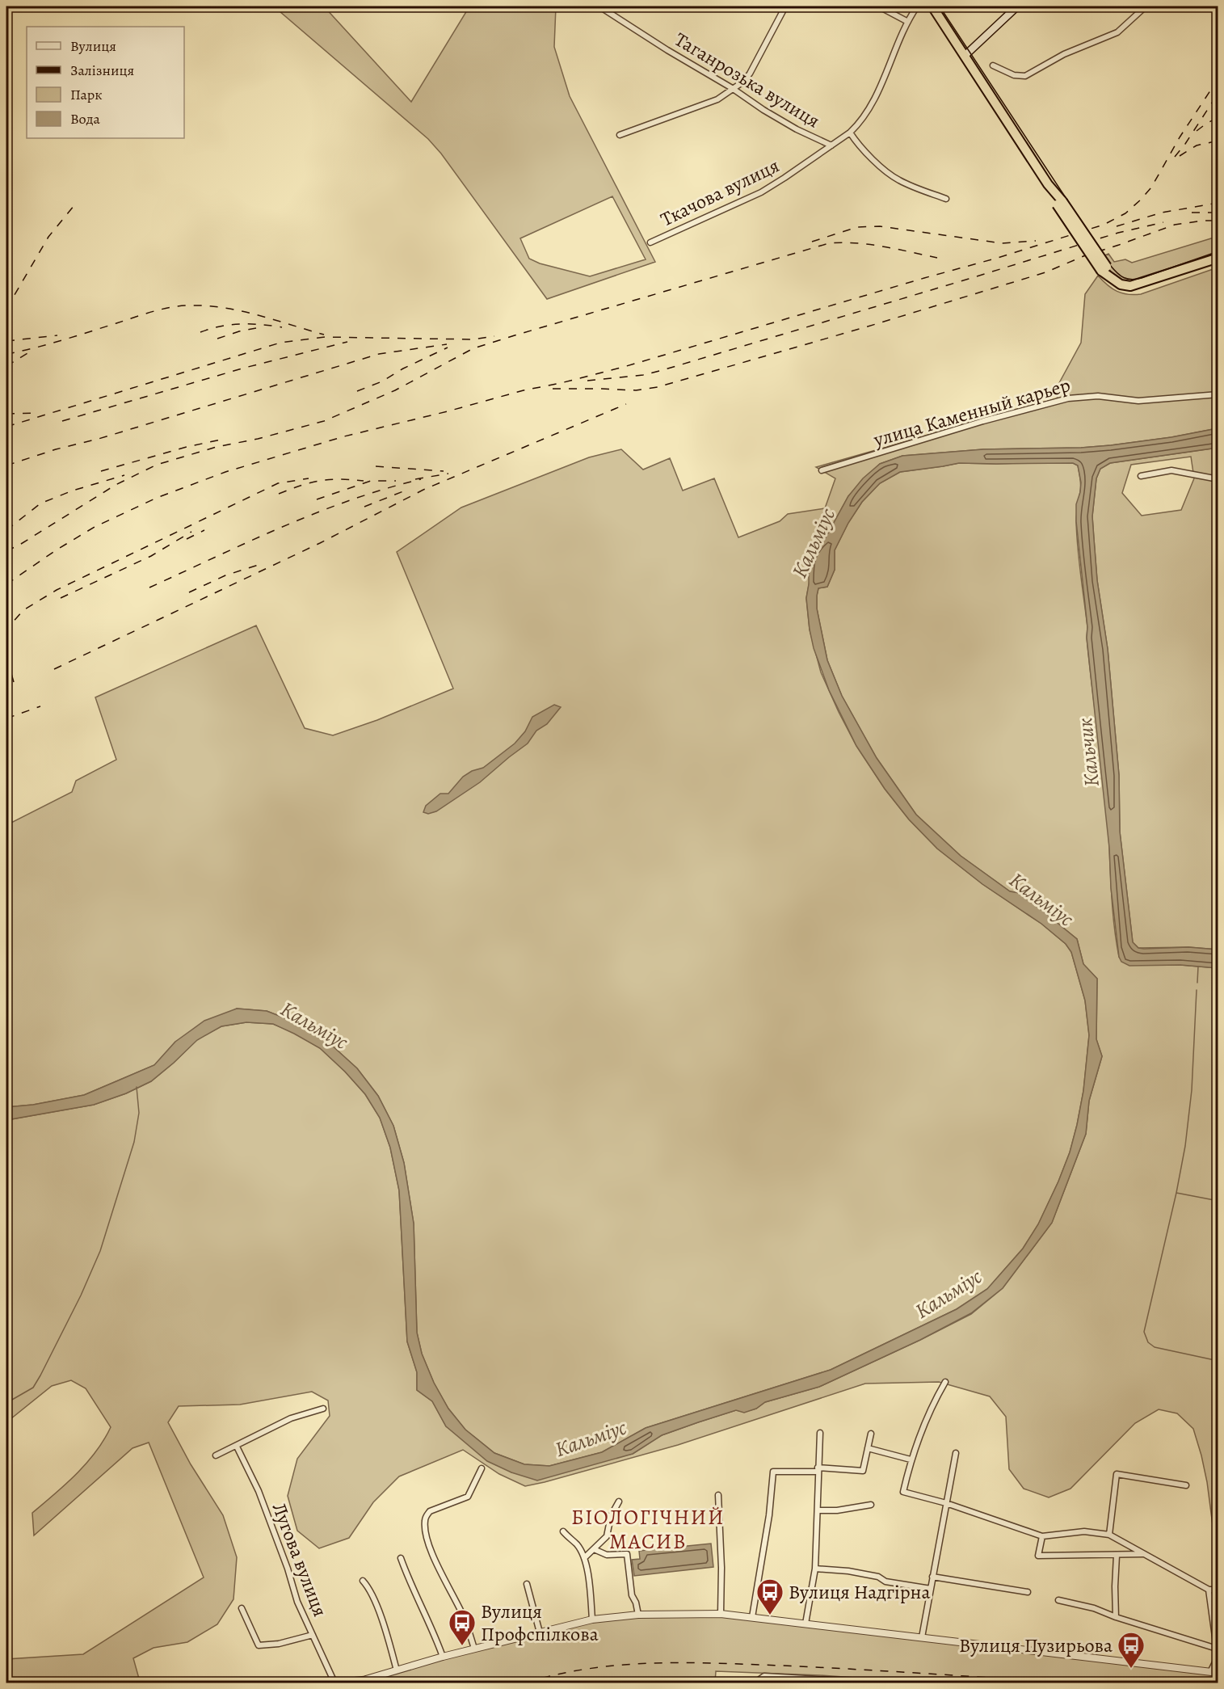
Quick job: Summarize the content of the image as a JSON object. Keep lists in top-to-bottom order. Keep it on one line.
{"streets":{"street":["Таганрозька вулиця","Ткачова вулиця","улица Каменный карьер","Лугова вулиця"]},"crossings":[["Таганрозька вулиця","Ткачова вулиця"]],"districts":["БІОЛОГІЧНИЙ МАСИВ"],"water":["Кальміус","Кальчик"],"places":{"bus stop":["Вулиця Надгірна","Вулиця Профспілкова","Вулиця Пузирьова"]},"legend":["Вулиця","Залізниця","Парк","Вода"]}
